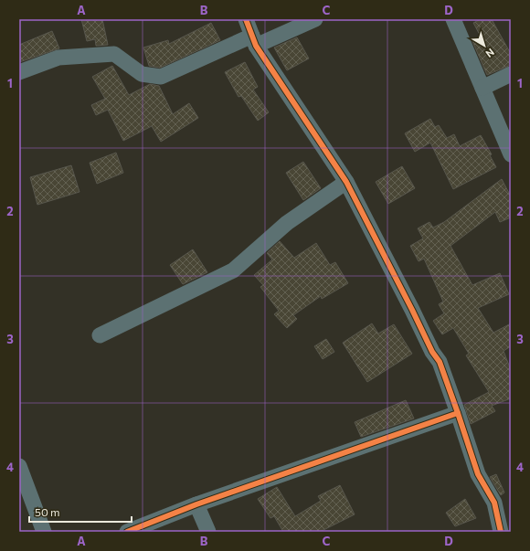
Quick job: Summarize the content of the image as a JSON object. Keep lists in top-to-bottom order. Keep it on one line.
{"scale_bar":"50 m","north":"bottom right","grid":{"columns":["A","B","C","D"],"rows":["1","2","3","4"]}}
